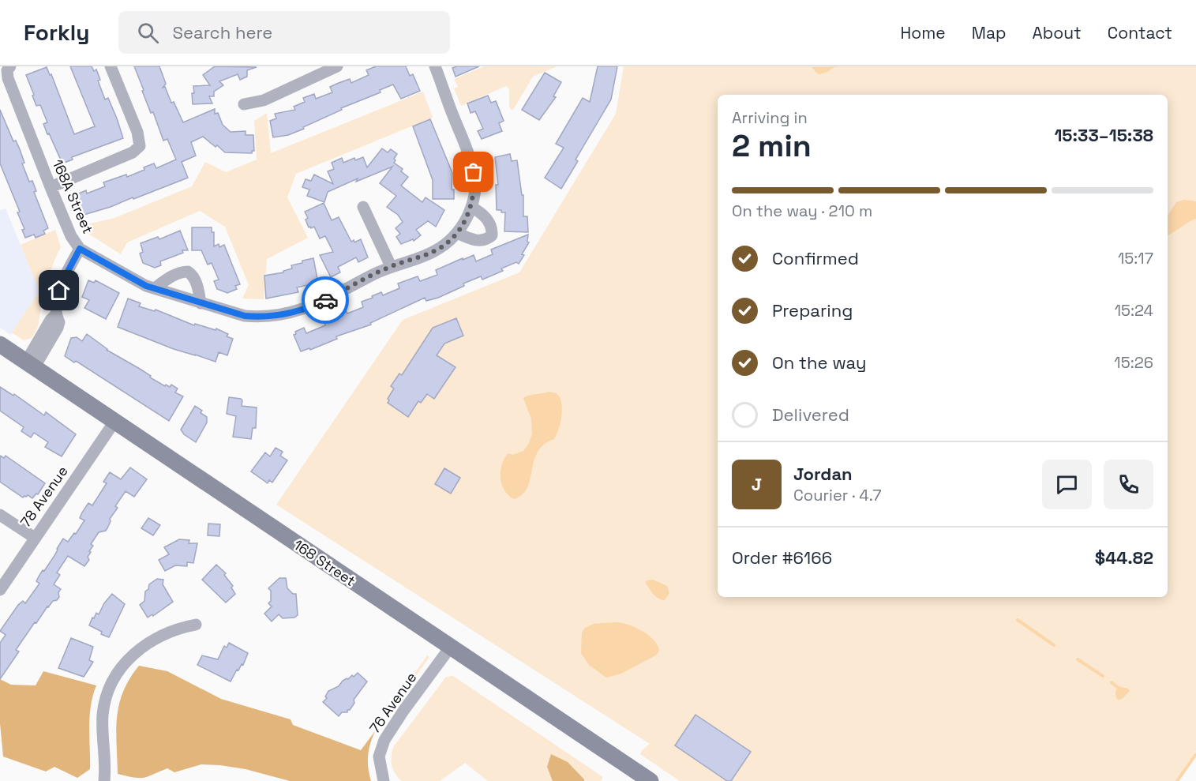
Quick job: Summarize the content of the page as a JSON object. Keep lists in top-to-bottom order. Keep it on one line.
{"streets":{"main road":["168 Street"],"street":["168A Street","78 Avenue","76 Avenue"]},"crossings":[["78 Avenue","168 Street"],["168 Street","76 Avenue"]],"page":{"header":"Forkly","search":"Search here","nav":["Home","Map","About","Contact"],"heading":["2 min","Arriving in","15:33–15:38"],"panel":["Jordan","Courier · 4.7","Order #6166","$44.82"],"bar":"On the way · 210 m","list":[["Confirmed","15:17"],["Preparing","15:24"],["On the way","15:26"],"Delivered"],"round":"J"}}
